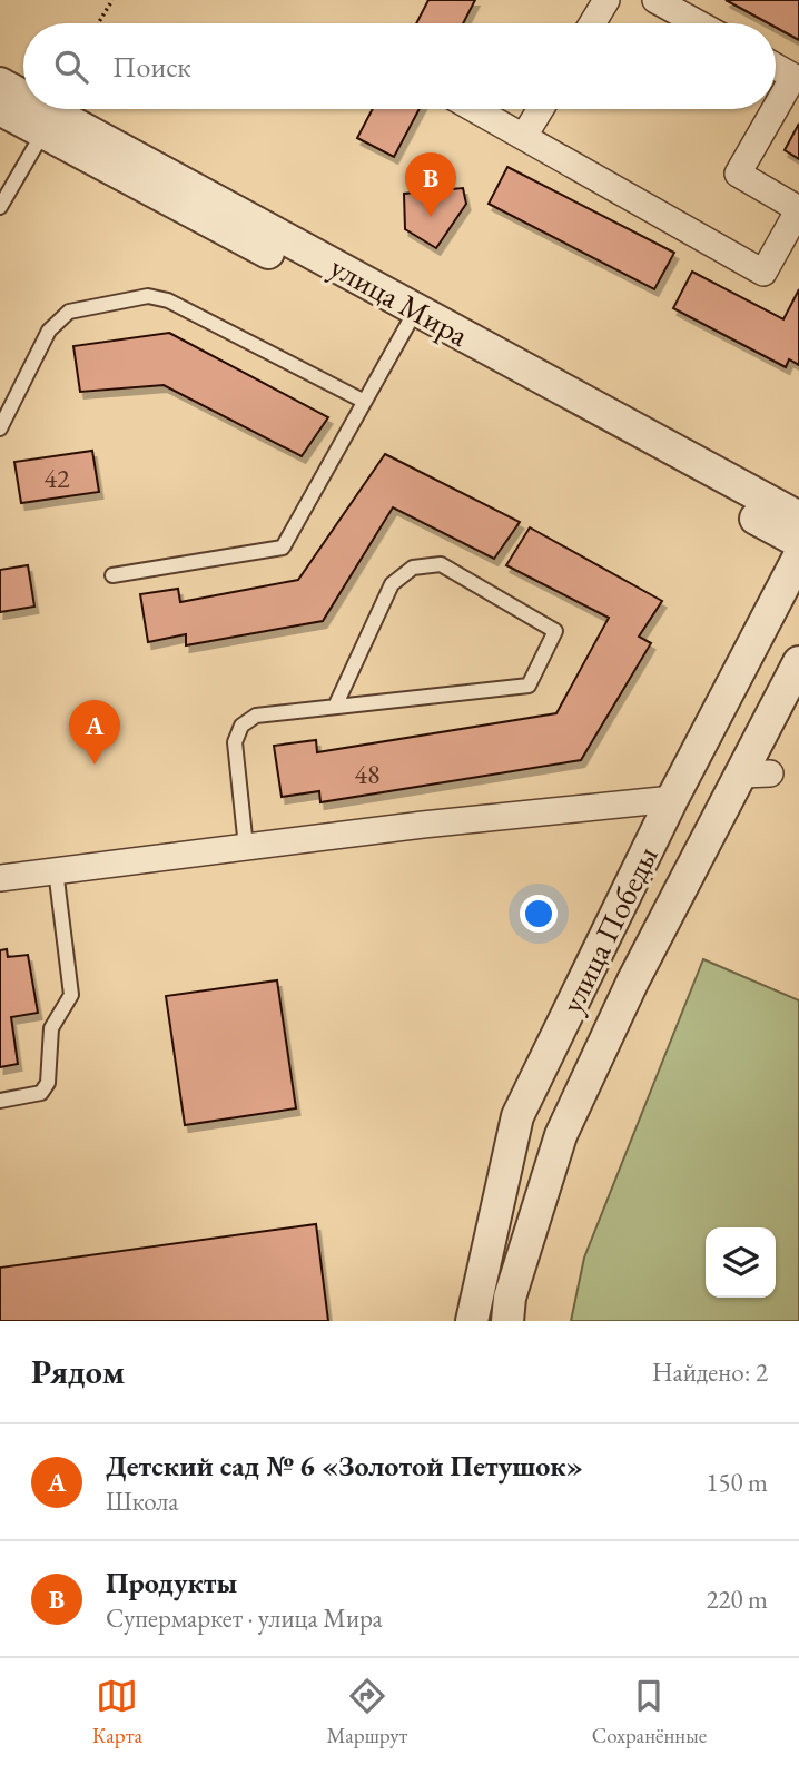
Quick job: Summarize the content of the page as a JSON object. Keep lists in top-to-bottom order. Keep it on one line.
{"streets":{"street":["улица Мира","улица Победы"]},"house_numbers":["42","48"],"page":{"search":"Поиск","pins":["B","A"],"heading":["Рядом","Найдено: 2"],"list":[{"mark":"A","name":"Детский сад № 6 «Золотой Петушок»","note":"Школа","value":"150 m"},{"mark":"B","name":"Продукты","note":"Супермаркет · улица Мира","value":"220 m"}],"nav":["Карта","Маршрут","Сохранённые"]}}
